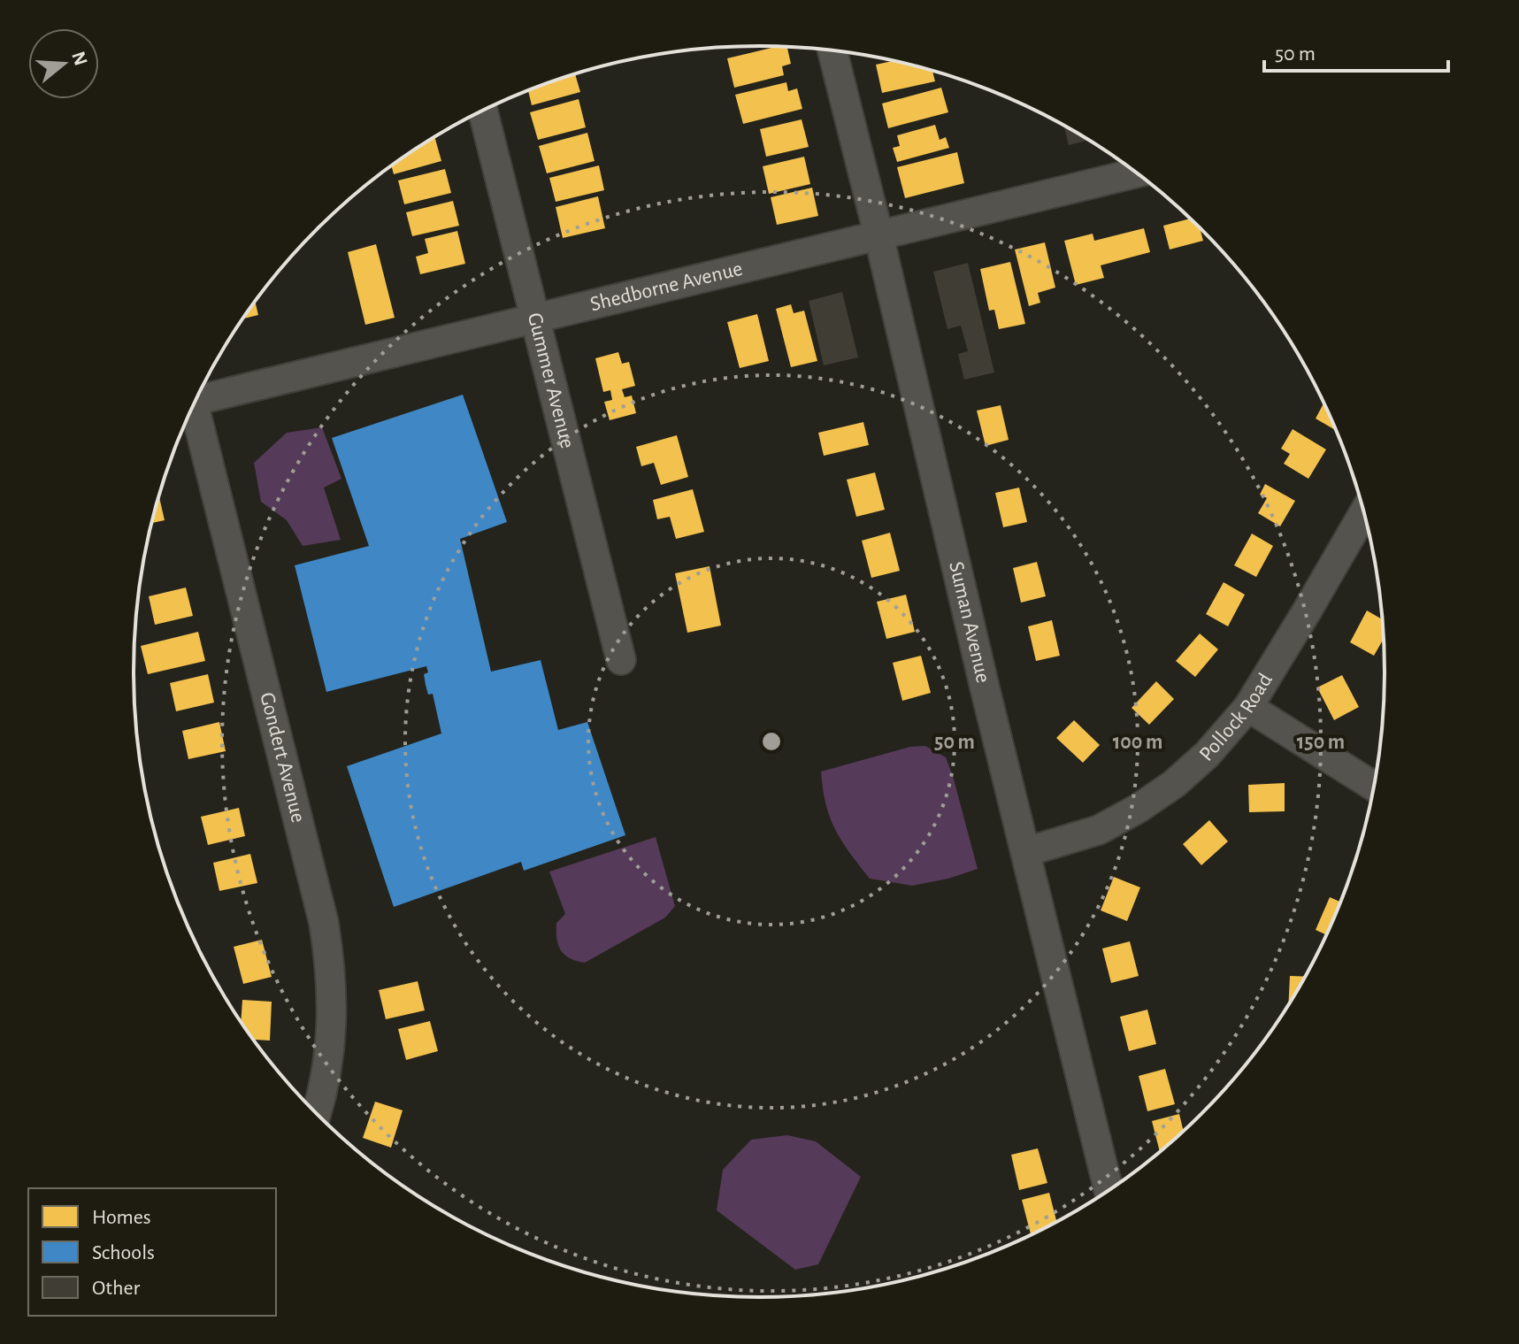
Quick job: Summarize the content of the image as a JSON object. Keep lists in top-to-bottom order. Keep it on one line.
{"streets":{"street":["Shedborne Avenue","Gummer Avenue","Suman Avenue","Pollock Road","Gondert Avenue"]},"crossings":[["Shedborne Avenue","Gummer Avenue"],["Shedborne Avenue","Suman Avenue"],["Suman Avenue","Pollock Road"]],"legend":["Homes","Schools","Other"],"scale_bar":"50 m","north":"right","rings":["50 m","100 m","150 m"]}
